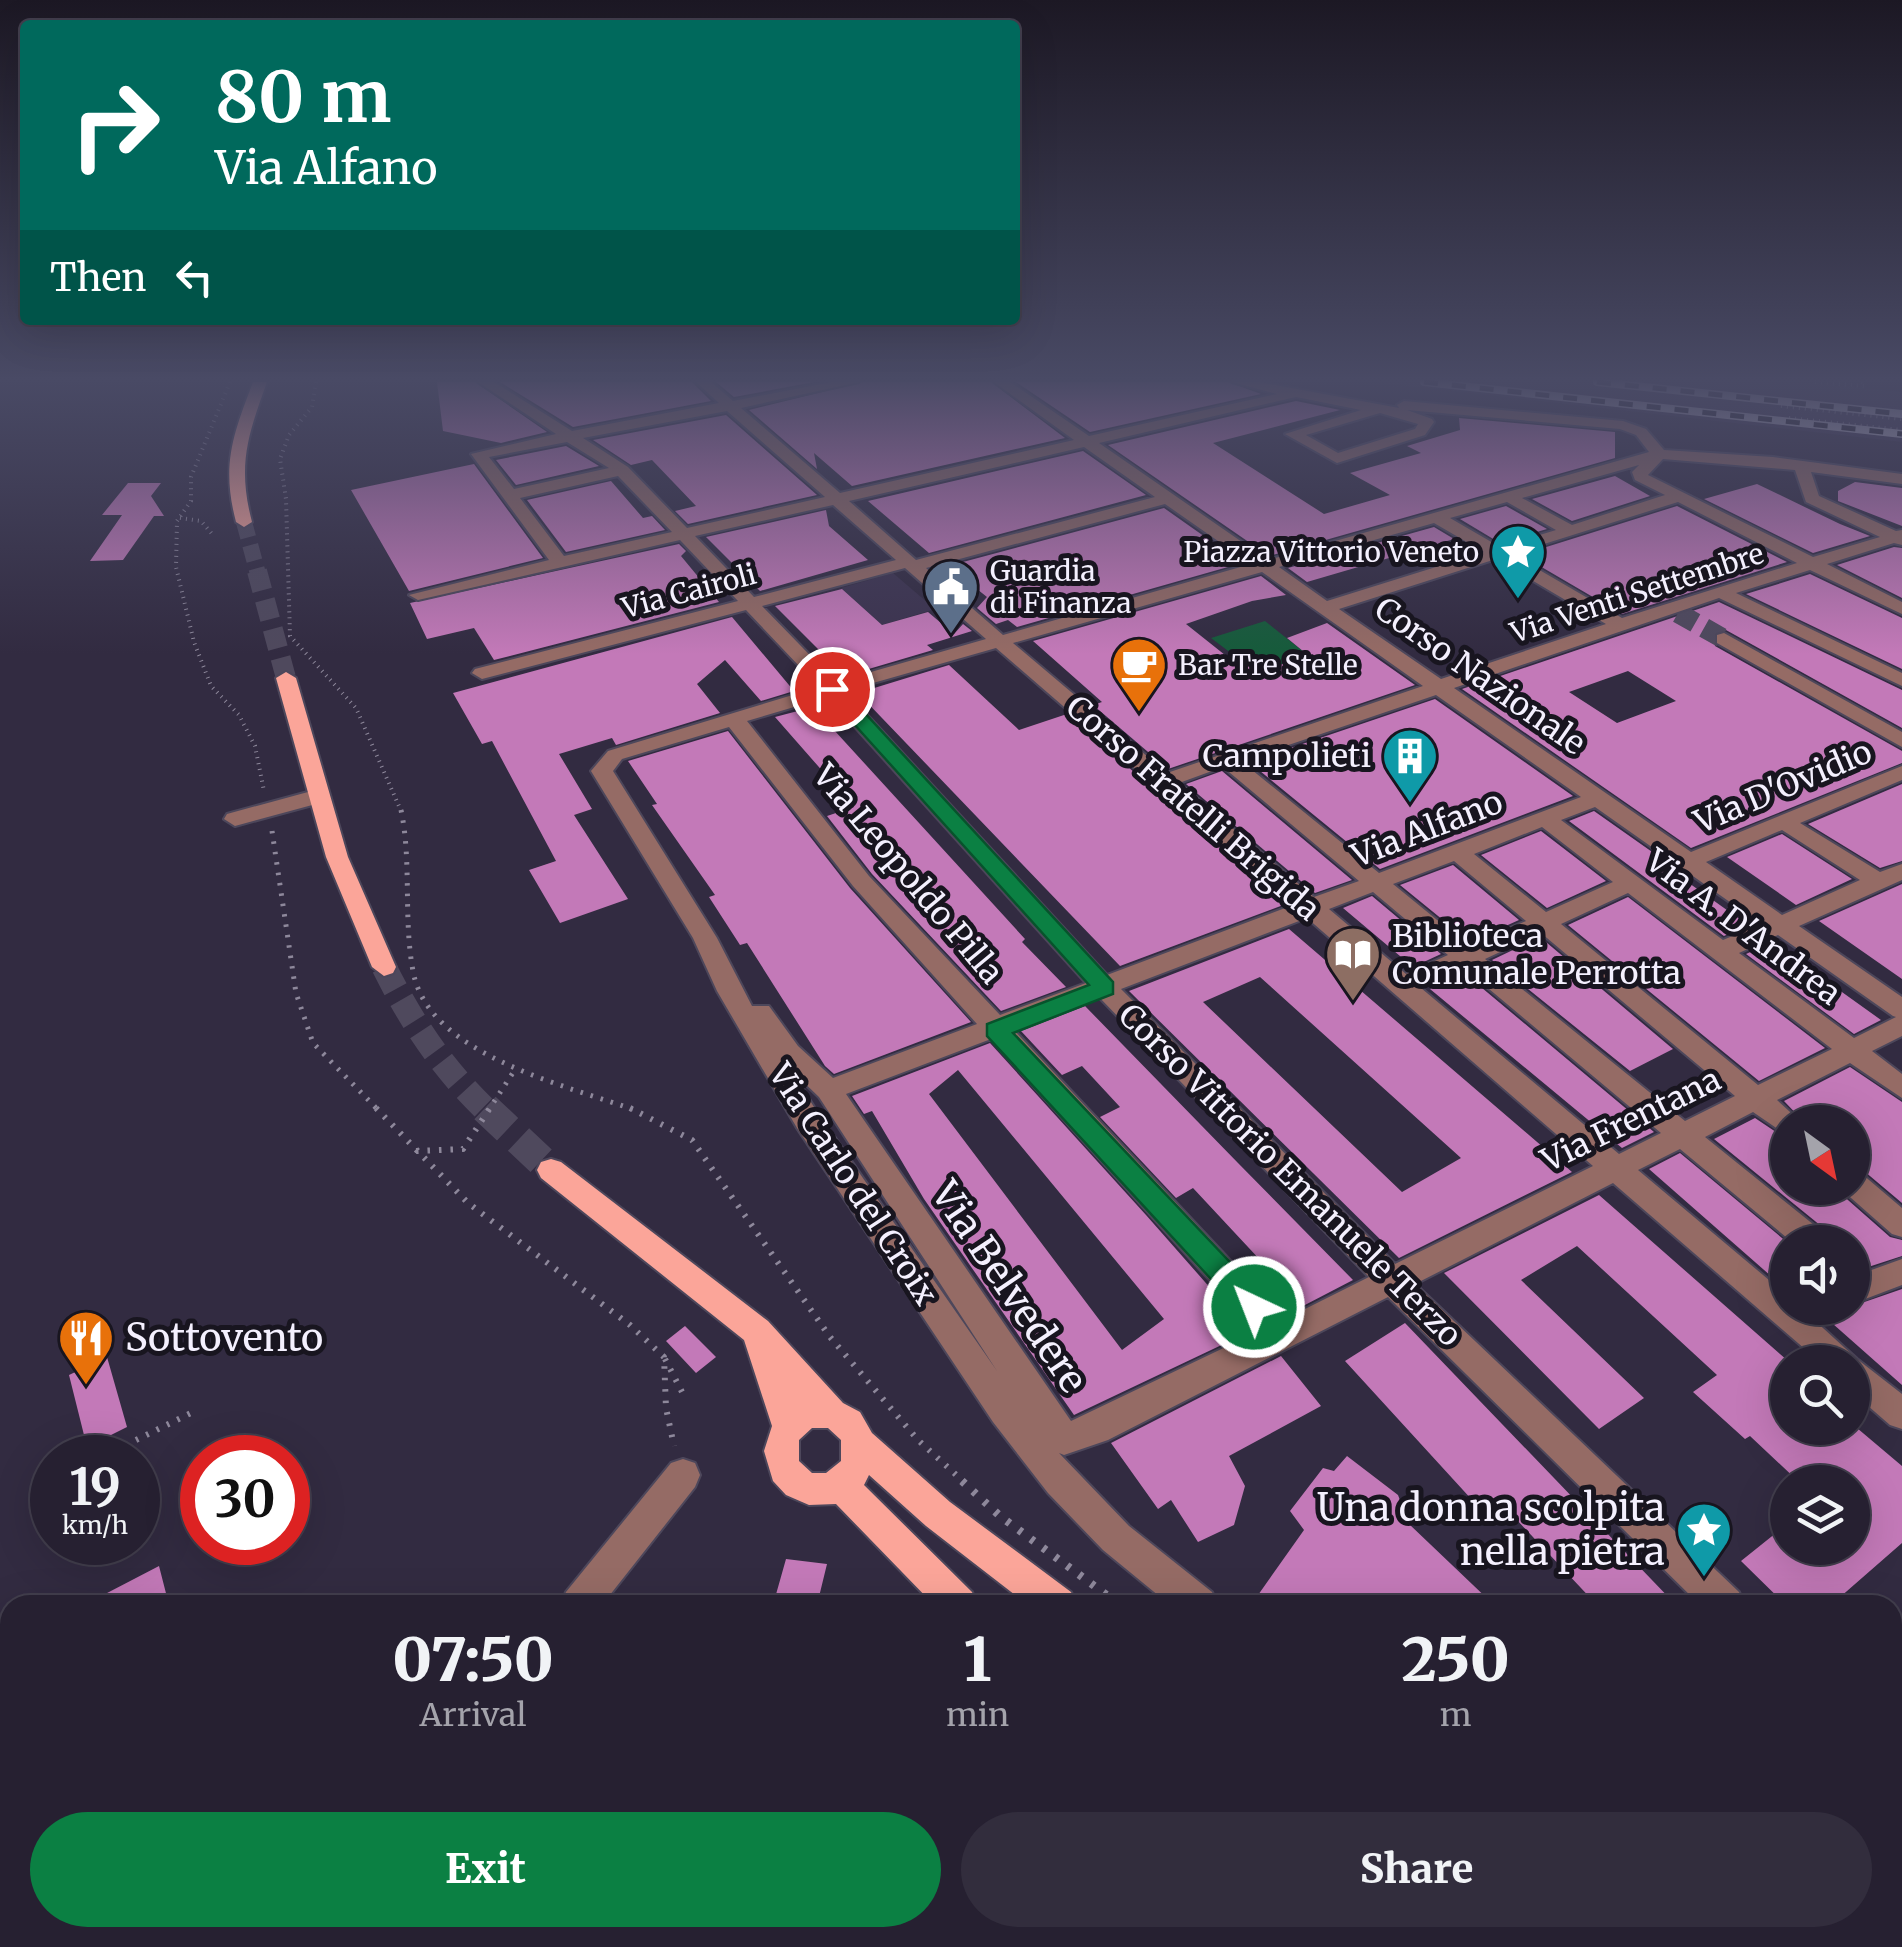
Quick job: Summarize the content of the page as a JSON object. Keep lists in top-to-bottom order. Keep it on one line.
{"streets":{"street":["Via Cairoli","Via Venti Settembre","Corso Nazionale","Via D'Ovidio","Corso Fratelli Brigida","Via Alfano","Via Leopoldo Pilla","Via A. D'Andrea","Via Frentana","Corso Vittorio Emanuele Terzo","Via Carlo del Croix","Via Belvedere"]},"crossings":[["Via Cairoli","Corso Nazionale"],["Via Cairoli","Corso Fratelli Brigida"],["Via Cairoli","Corso Vittorio Emanuele Terzo"],["Via Venti Settembre","Corso Nazionale"],["Via Venti Settembre","Corso Fratelli Brigida"],["Corso Nazionale","Via D'Ovidio"],["Corso Nazionale","Via Alfano"],["Corso Fratelli Brigida","Via Alfano"],["Corso Fratelli Brigida","Via Frentana"],["Via Alfano","Via Leopoldo Pilla"],["Via Alfano","Via A. D'Andrea"],["Via Alfano","Corso Vittorio Emanuele Terzo"],["Via Alfano","Via Belvedere"],["Via Leopoldo Pilla","Via Carlo del Croix"],["Via Leopoldo Pilla","Via Belvedere"],["Via A. D'Andrea","Via Frentana"],["Via Frentana","Corso Vittorio Emanuele Terzo"],["Via Frentana","Via Belvedere"],["Corso Vittorio Emanuele Terzo","Via Belvedere"],["Via Carlo del Croix","Via Belvedere"]],"places":{"place":["Piazza Vittorio Veneto","Una donna scolpita nella pietra"],"public building":["Guardia di Finanza"],"cafe":["Bar Tre Stelle"],"building":["Campolieti"],"library":["Biblioteca Comunale Perrotta"],"restaurant":["Sottovento"]},"north":"bottom right","page":{"turn":["80 m","Via Alfano"],"then":"Then","speed":"19 km/h","limit":"30","eta":["07:50","Arrival","1","min","250","m"],"buttons":["Exit","Share"]}}
